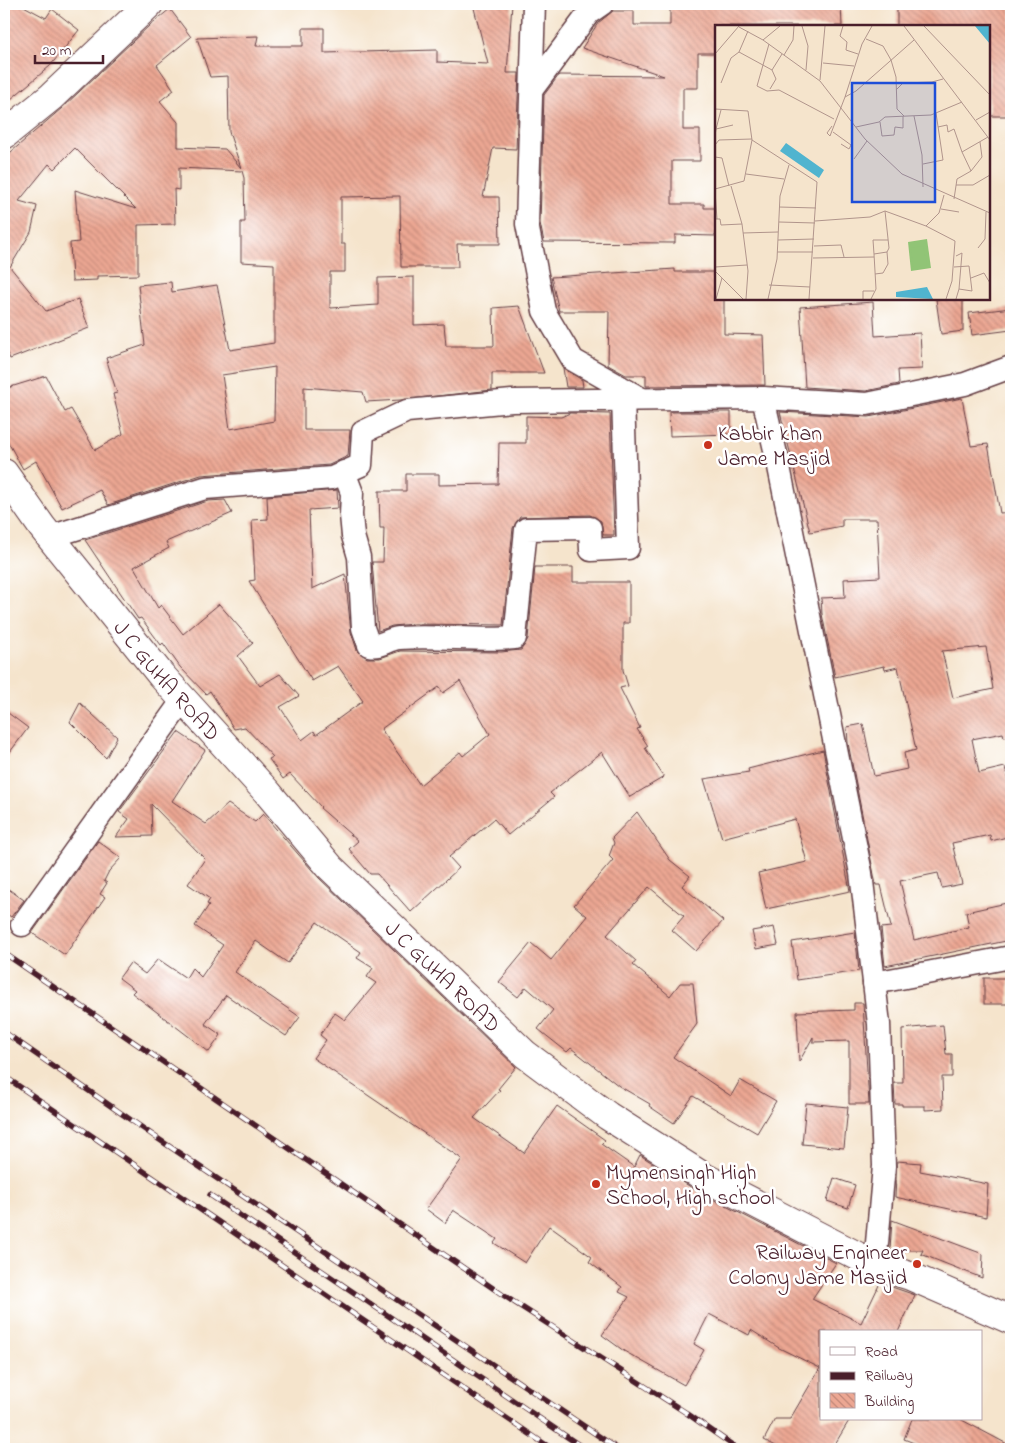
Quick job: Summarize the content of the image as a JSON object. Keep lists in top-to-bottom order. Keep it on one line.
{"streets":{"street":["J C GUHA ROAD"]},"places":["Kabbir khan Jame Masjid","Mymensingh High School, High school","Railway Engineer Colony Jame Masjid"],"legend":["Road","Railway","Building"],"scale_bar":"20 m"}
